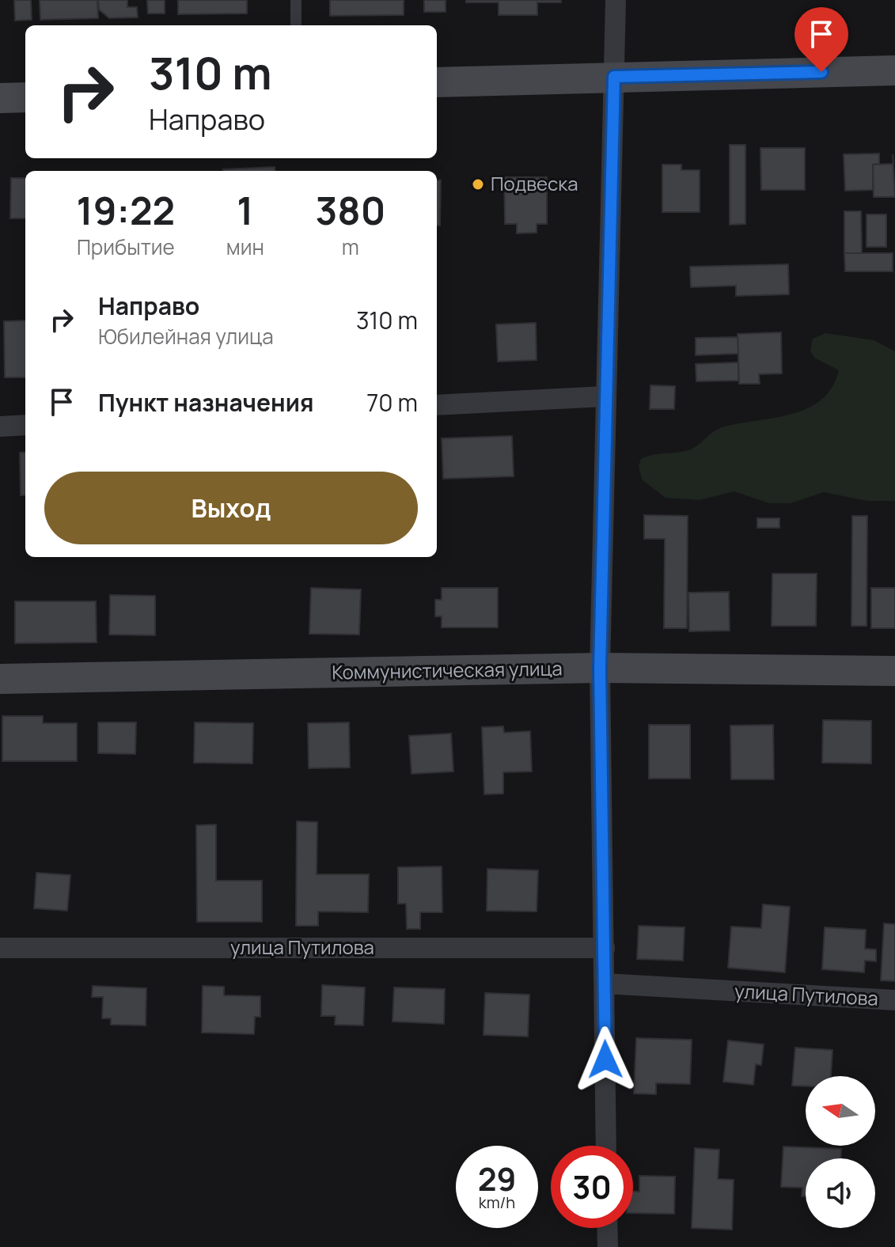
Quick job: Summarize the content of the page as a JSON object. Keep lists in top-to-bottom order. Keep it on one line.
{"streets":{"street":["Коммунистическая улица","улица Путилова"]},"places":["Подвеска"],"north":"left","page":{"turn":["310 m","Направо"],"eta":["19:22","Прибытие","1","мин","380","m"],"list":[{"name":"Направо","note":"Юбилейная улица","value":"310 m"},{"name":"Пункт назначения","value":"70 m"}],"buttons":"Выход","speed":"29 km/h","limit":"30"}}
